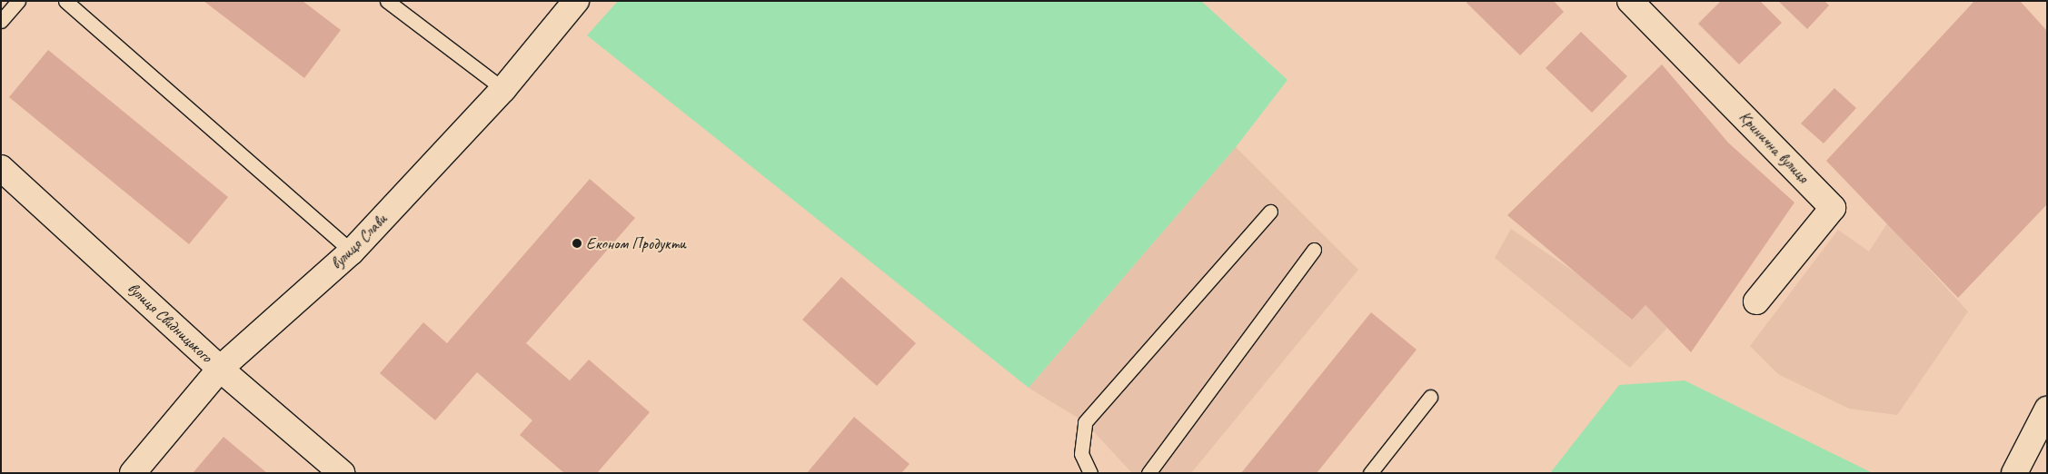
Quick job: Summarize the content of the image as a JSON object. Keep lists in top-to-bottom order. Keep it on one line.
{"streets":{"street":["Кринична вулиця","вулиця Слави","вулиця Свидницького"]},"crossings":[["вулиця Слави","вулиця Свидницького"]],"places":["Економ Продукти"]}
